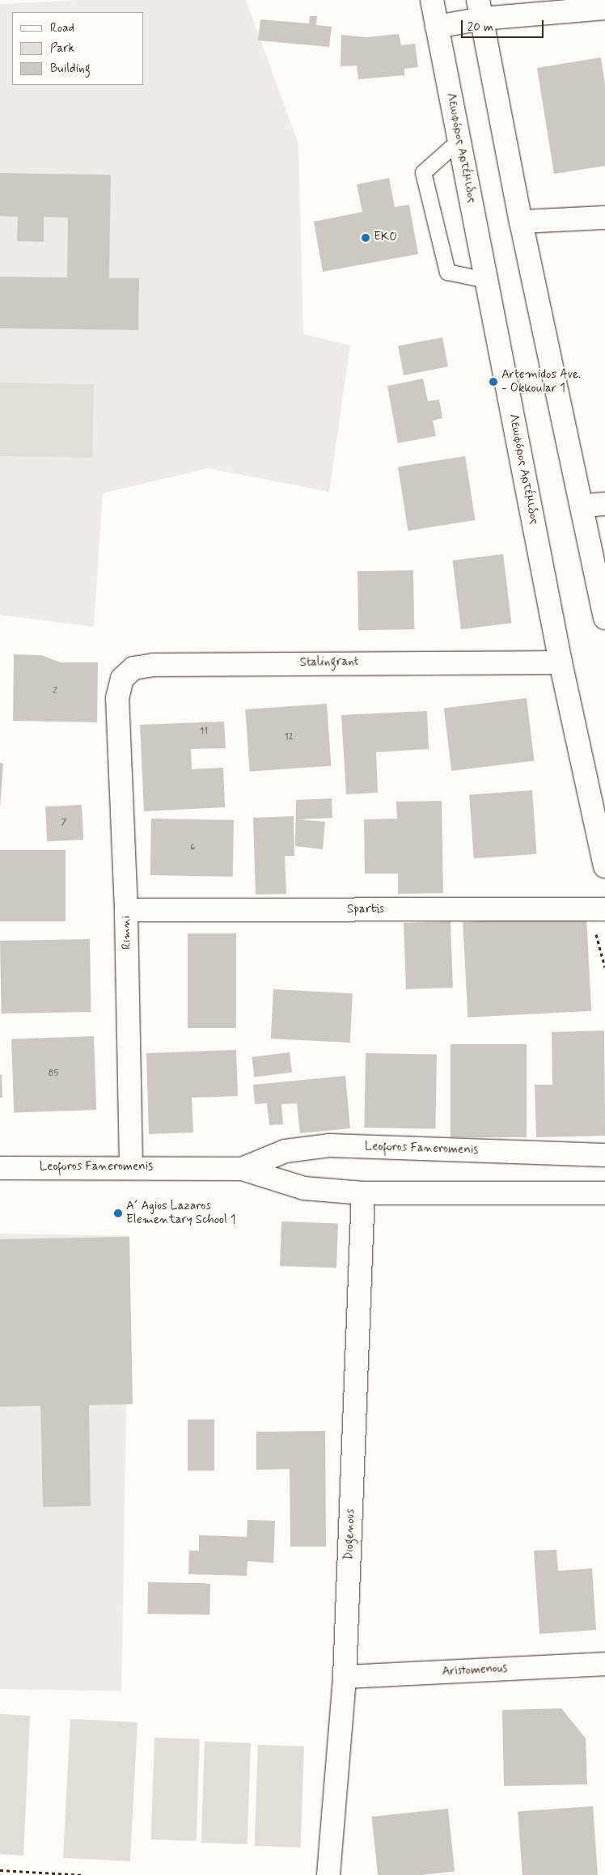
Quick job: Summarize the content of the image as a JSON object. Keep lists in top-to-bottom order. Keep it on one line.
{"streets":{"street":["Λεωφόρος Αρτέμιδος","Stalingrant","Spartis","Rimni","Leoforos Faneromenis","Diogenous","Aristomenous"]},"crossings":[["Λεωφόρος Αρτέμιδος","Stalingrant"],["Stalingrant","Rimni"],["Spartis","Rimni"],["Rimni","Leoforos Faneromenis"],["Leoforos Faneromenis","Diogenous"],["Diogenous","Aristomenous"]],"places":["EKO","Artemidos Ave. - Okkoular 1","A´ Agios Lazaros Elementary School 1"],"house_numbers":["2","11","12","7","6","85"],"legend":["Road","Park","Building"],"scale_bar":"20 m"}
